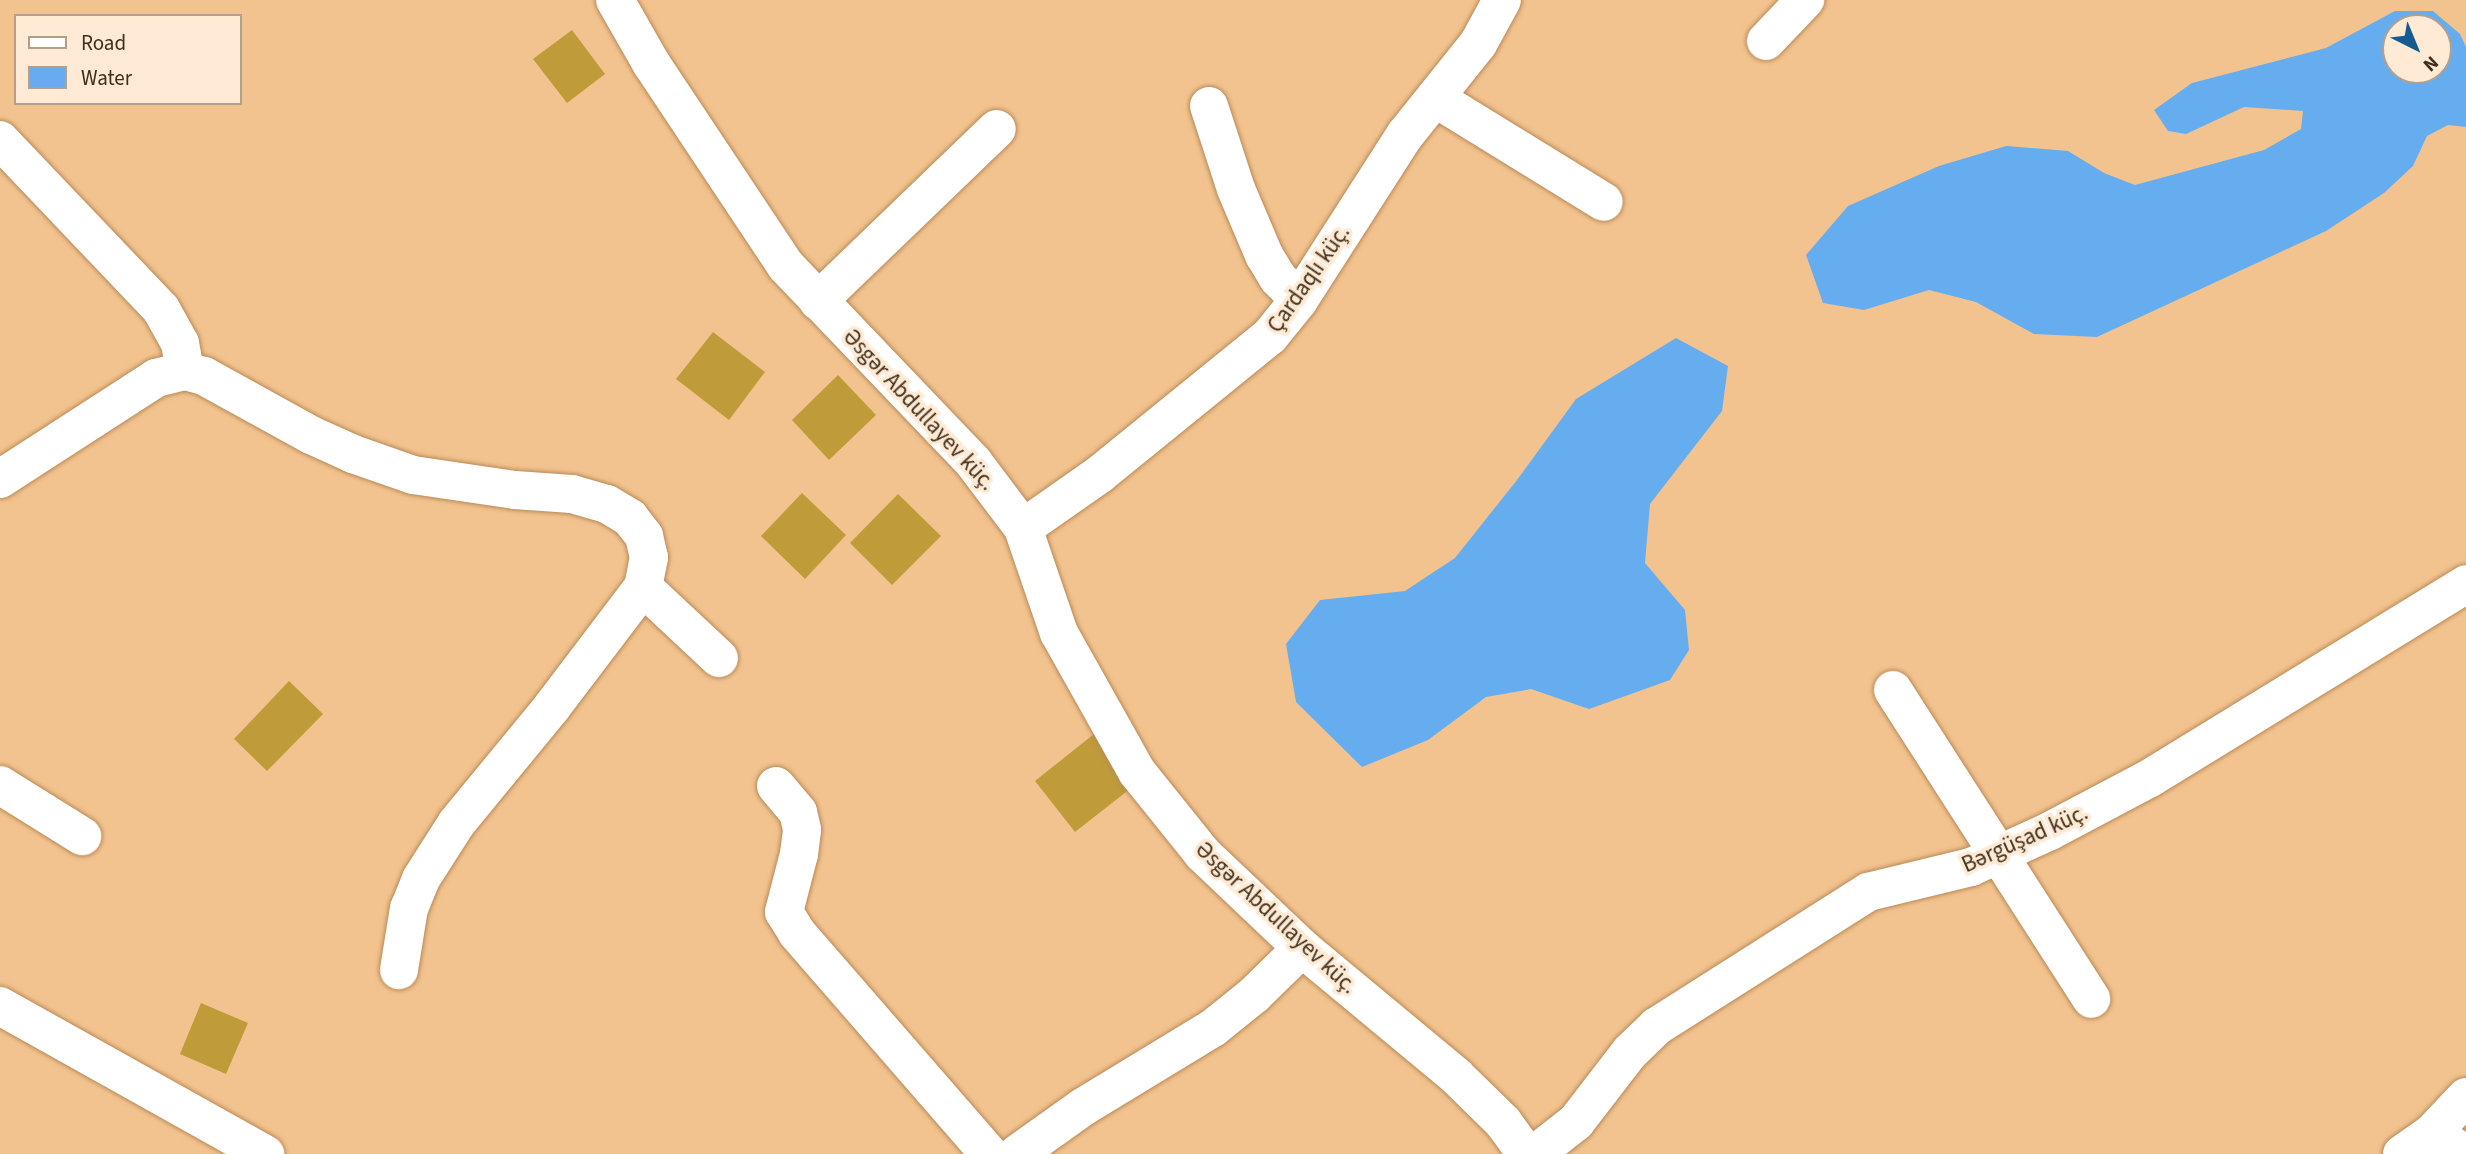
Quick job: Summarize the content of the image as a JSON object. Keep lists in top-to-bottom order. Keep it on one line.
{"streets":{"street":["Çardaqlı küç.","Əsgər Abdullayev küç.","Bərgüşad küç."]},"crossings":[["Çardaqlı küç.","Əsgər Abdullayev küç."]],"legend":["Road","Water"],"north":"bottom right"}
